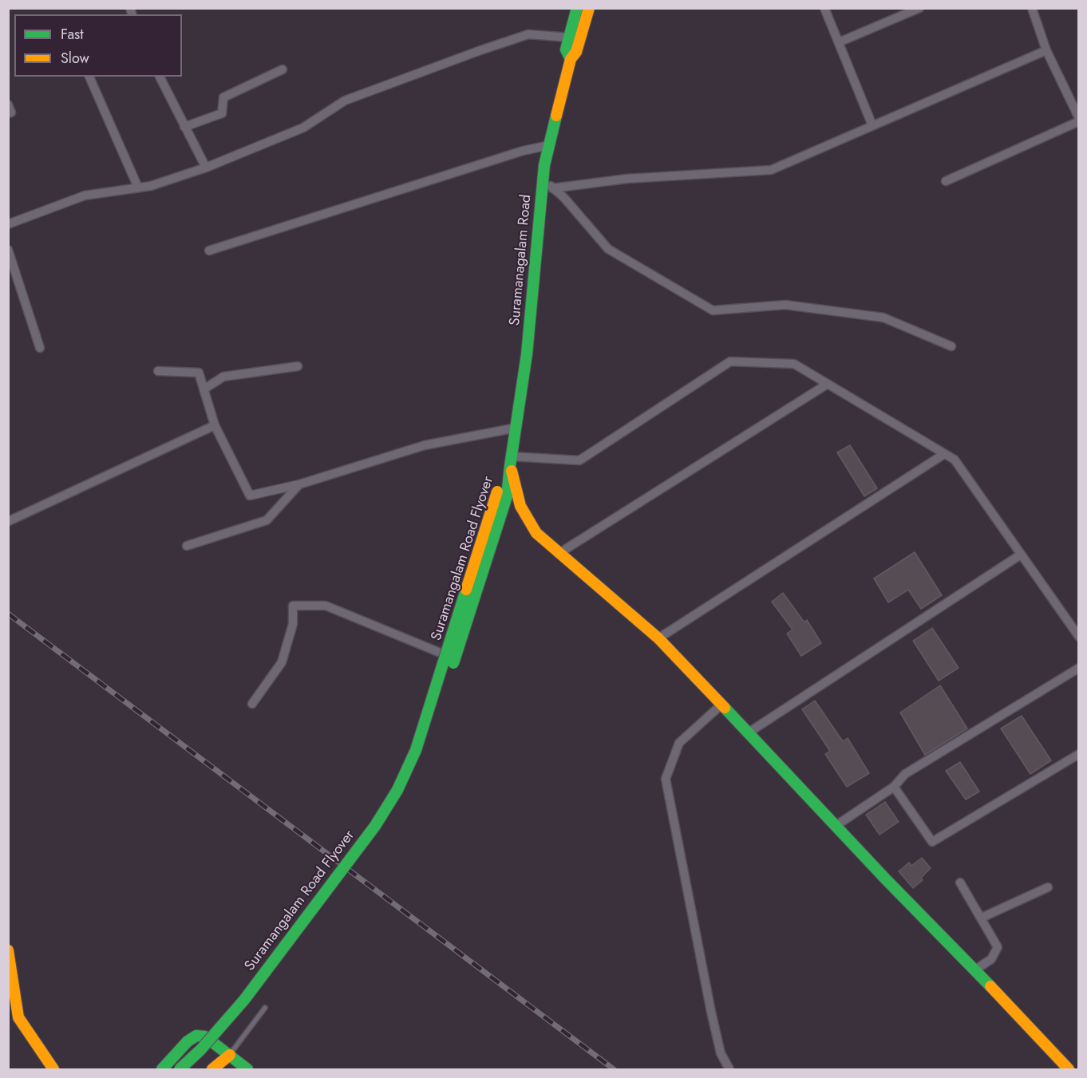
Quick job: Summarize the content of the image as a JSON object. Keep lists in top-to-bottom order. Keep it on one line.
{"streets":{"main road":["Suramanagalam Road","Suramangalam Road Flyover"]},"crossings":[["Suramanagalam Road","Suramangalam Road Flyover"]],"legend":["Fast","Slow"]}
